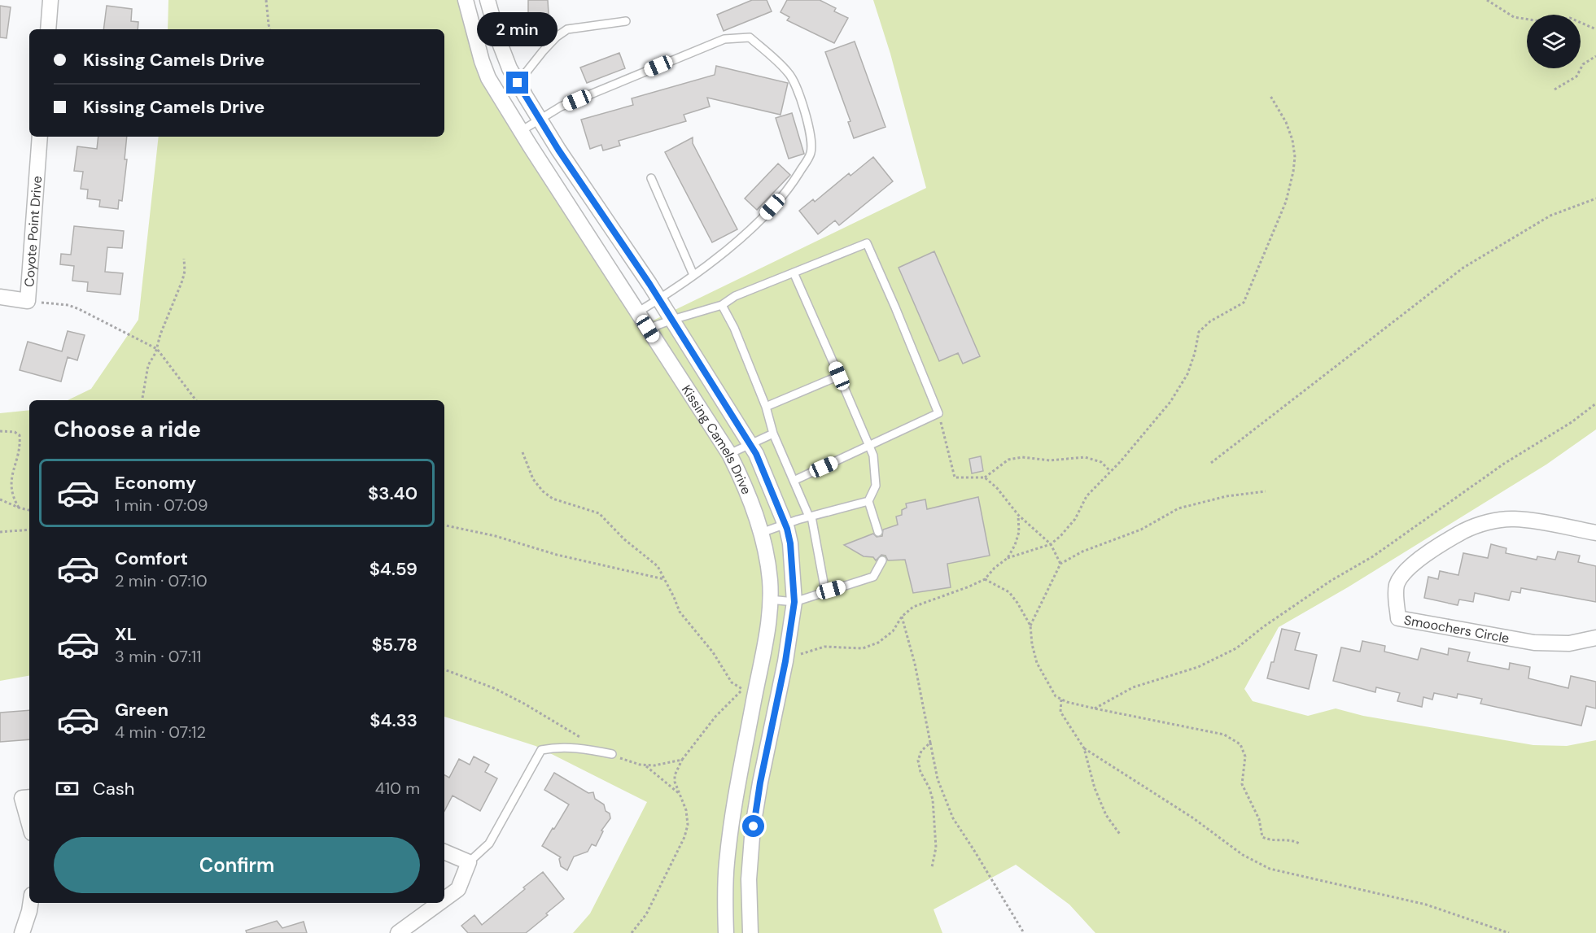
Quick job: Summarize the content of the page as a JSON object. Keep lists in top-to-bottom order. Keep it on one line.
{"streets":{"street":["Coyote Point Drive","Kissing Camels Drive","Smoochers Circle"]},"page":{"bubble":"2 min","banner":["Kissing Camels Drive","Kissing Camels Drive"],"heading":"Choose a ride","list":[{"name":"Economy","note":"1 min · 07:09","value":"$3.40"},{"name":"Comfort","note":"2 min · 07:10","value":"$4.59"},{"name":"XL","note":"3 min · 07:11","value":"$5.78"},{"name":"Green","note":"4 min · 07:12","value":"$4.33"}],"pay":["Cash","410 m"],"buttons":"Confirm"}}
